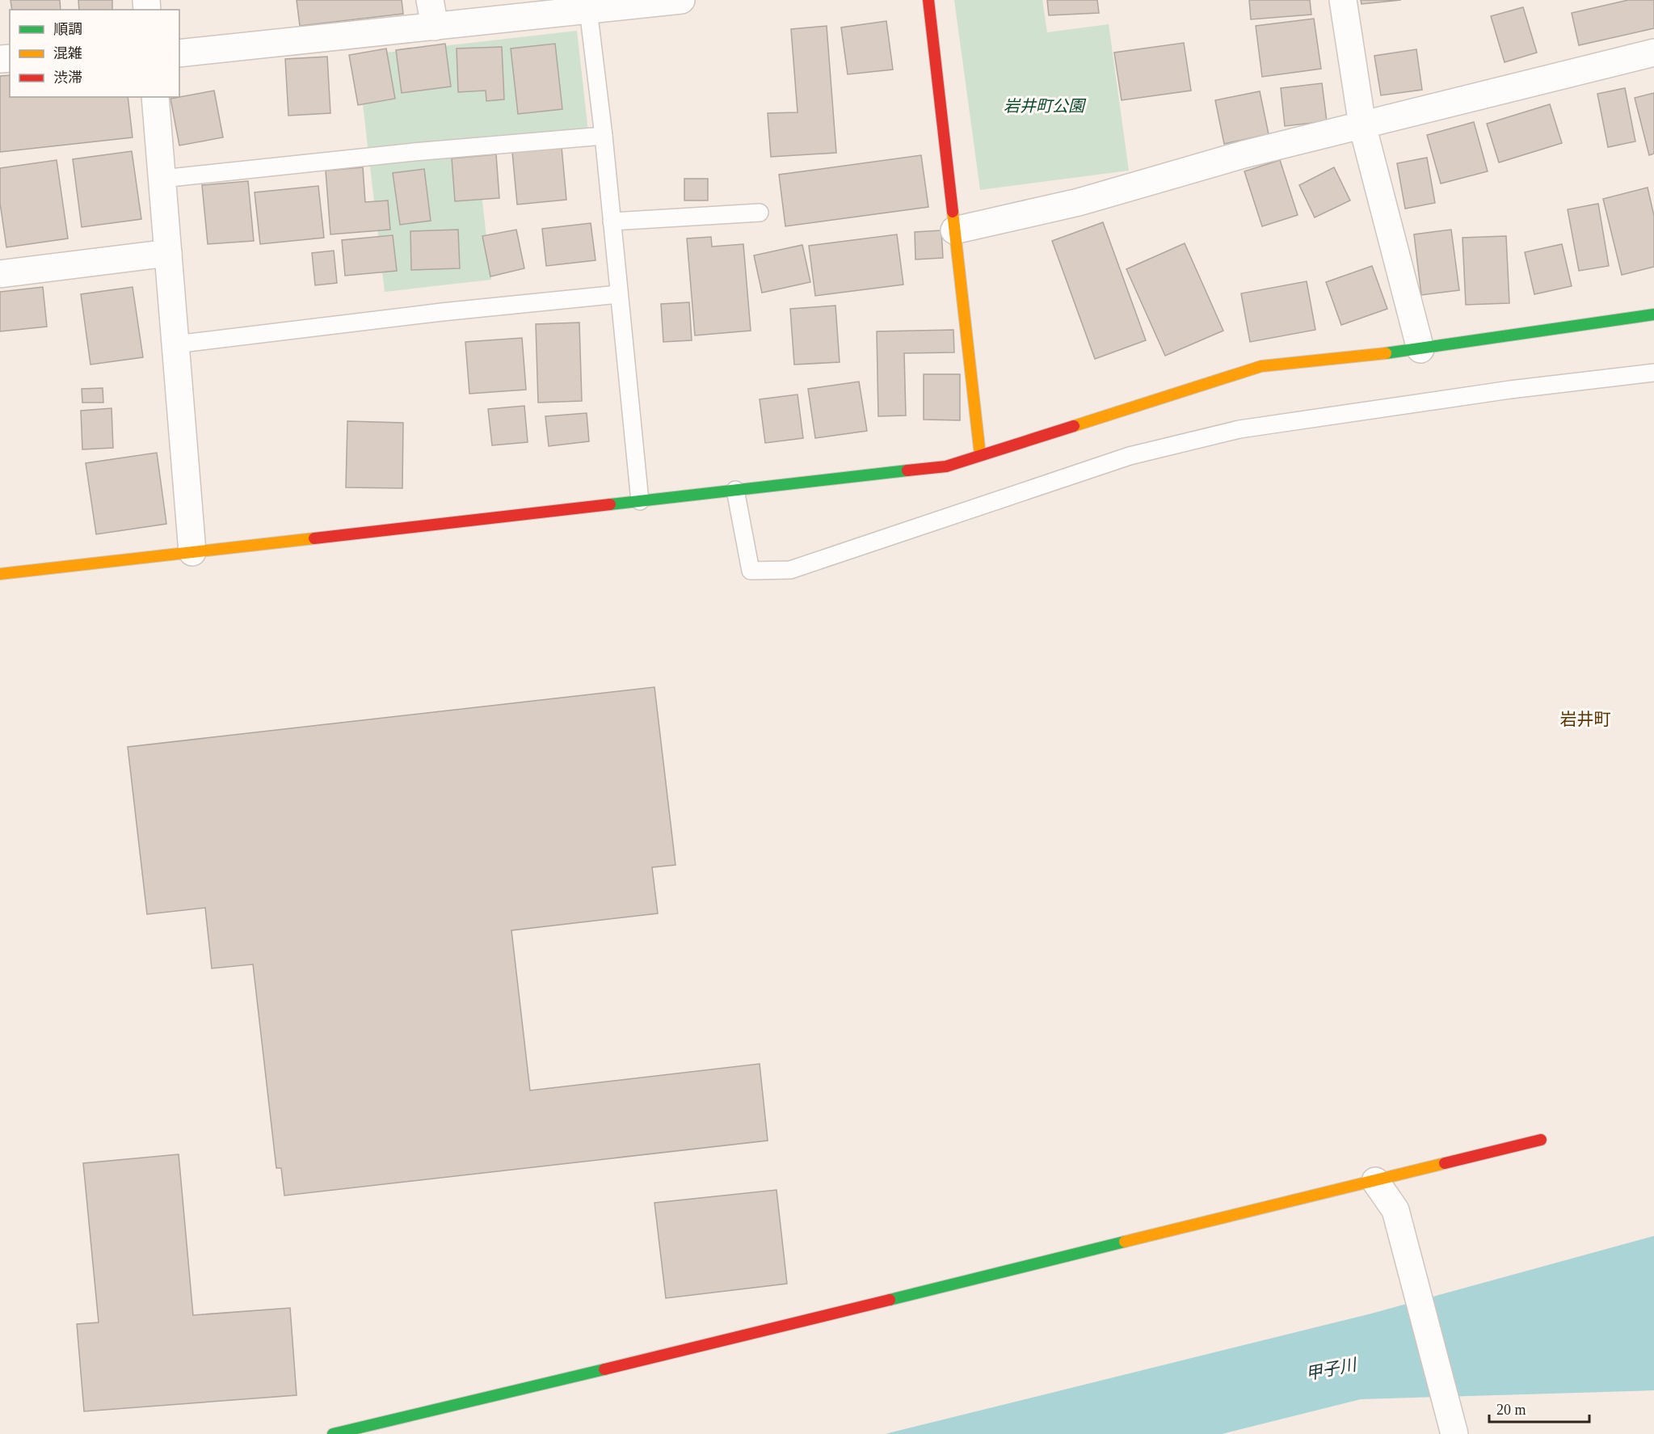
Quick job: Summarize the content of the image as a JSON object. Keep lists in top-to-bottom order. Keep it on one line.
{"districts":["岩井町"],"water":["甲子川"],"parks":["岩井町公園"],"legend":["順調","混雑","渋滞"],"scale_bar":"20 m"}
